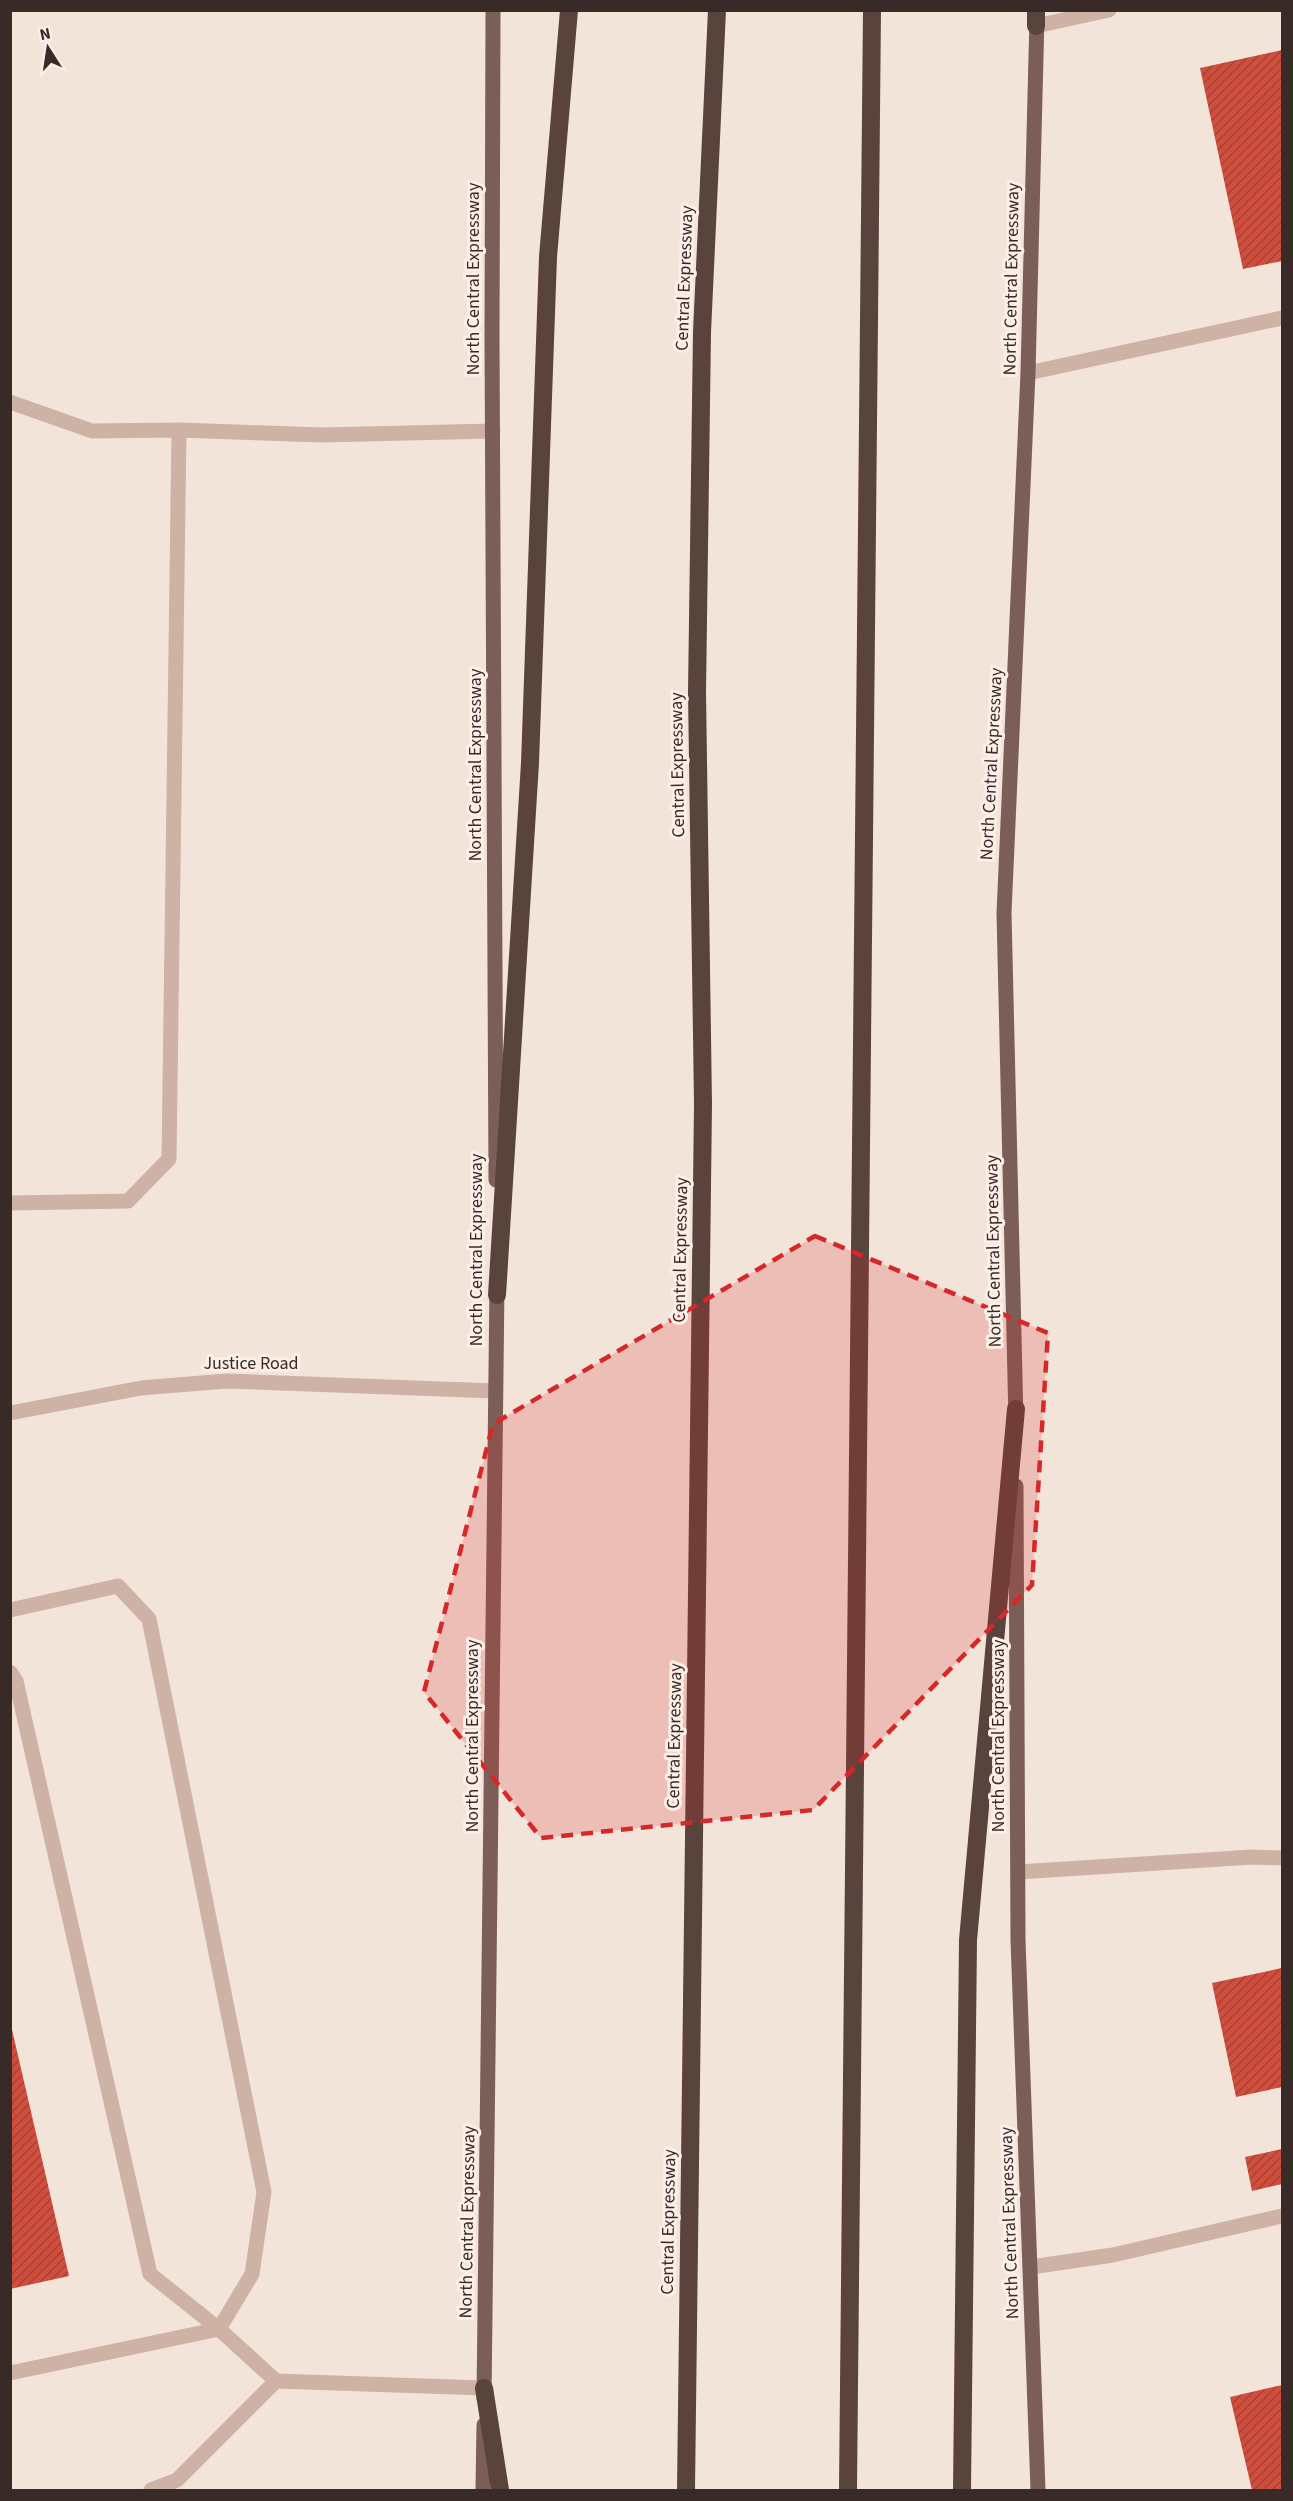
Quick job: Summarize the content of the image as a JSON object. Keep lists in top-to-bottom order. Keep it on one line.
{"streets":{"highway":["Central Expressway"],"main road":["North Central Expressway"],"street":["Justice Road"]},"crossings":[["North Central Expressway","Justice Road"]],"north":"top"}
